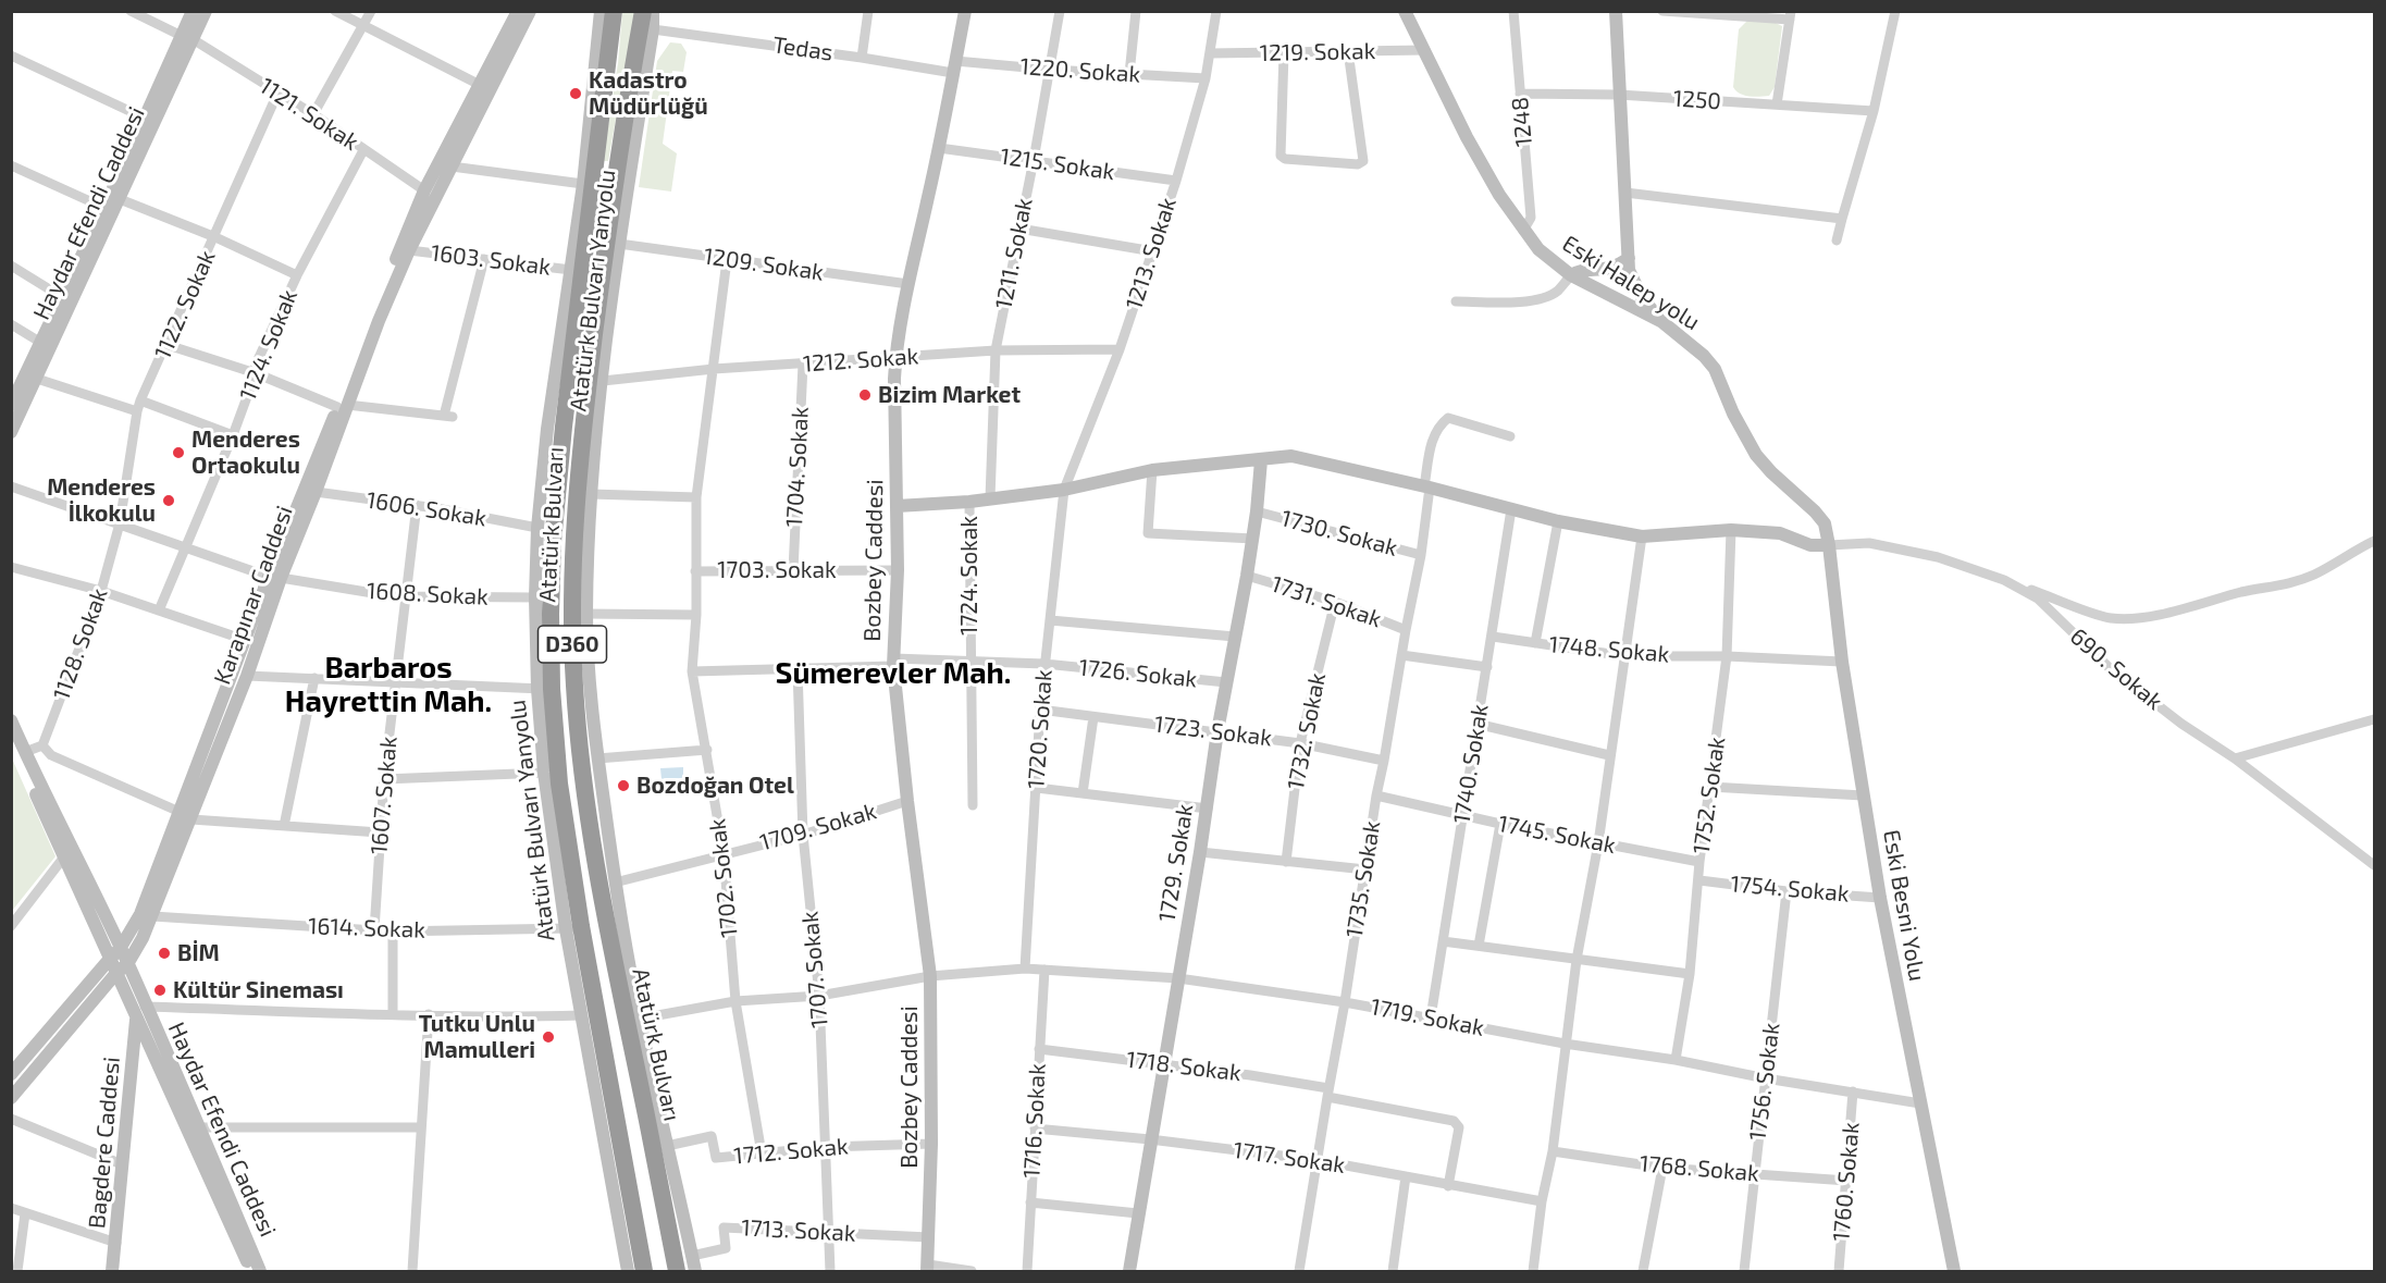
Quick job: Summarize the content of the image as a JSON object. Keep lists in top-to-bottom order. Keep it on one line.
{"streets":{"highway":["Atatürk Bulvarı","D360"],"street":["Tedas","1219. Sokak","1220. Sokak","1250","1121. Sokak","1248","1215. Sokak","Haydar Efendi Caddesi","1211. Sokak","1213. Sokak","1603. Sokak","1209. Sokak","Eski Halep yolu","Atatürk Bulvarı Yanyolu","1122. Sokak","1124. Sokak","1212. Sokak","1704. Sokak","1606. Sokak","1730. Sokak","Bozbey Caddesi","1703. Sokak","1724. Sokak","1608. Sokak","Karapınar Caddesi","1731. Sokak","1128. Sokak","1748. Sokak","690. Sokak","1726. Sokak","1720. Sokak","1723. Sokak","1732. Sokak","1740. Sokak","1607. Sokak","1752. Sokak","1709. Sokak","1745. Sokak","1729. Sokak","1702. Sokak","1735. Sokak","1754. Sokak","Eski Besni Yolu","1614. Sokak","1707. Sokak","1719. Sokak","1718. Sokak","1756. Sokak","1716. Sokak","Bagdere Caddesi","1712. Sokak","1717. Sokak","1768. Sokak","1760. Sokak","1713. Sokak"]},"crossings":[["Tedas","1220. Sokak"],["Tedas","Atatürk Bulvarı Yanyolu"],["Tedas","Bozbey Caddesi"],["1219. Sokak","1213. Sokak"],["1219. Sokak","Eski Halep yolu"],["1220. Sokak","1211. Sokak"],["1220. Sokak","1213. Sokak"],["1220. Sokak","Bozbey Caddesi"],["1250","1248"],["1121. Sokak","Haydar Efendi Caddesi"],["1121. Sokak","1122. Sokak"],["1121. Sokak","1124. Sokak"],["1121. Sokak","Karapınar Caddesi"],["1248","Eski Halep yolu"],["1215. Sokak","1211. Sokak"],["1215. Sokak","1213. Sokak"],["1215. Sokak","Bozbey Caddesi"],["Haydar Efendi Caddesi","Karapınar Caddesi"],["Haydar Efendi Caddesi","Bagdere Caddesi"],["1211. Sokak","1212. Sokak"],["1213. Sokak","1212. Sokak"],["1213. Sokak","1720. Sokak"],["1603. Sokak","Atatürk Bulvarı Yanyolu"],["1603. Sokak","Karapınar Caddesi"],["1209. Sokak","Atatürk Bulvarı Yanyolu"],["1209. Sokak","Bozbey Caddesi"],["1209. Sokak","1702. Sokak"],["Eski Halep yolu","690. Sokak"],["Eski Halep yolu","Eski Besni Yolu"],["Atatürk Bulvarı Yanyolu","1212. Sokak"],["Atatürk Bulvarı Yanyolu","1606. Sokak"],["Atatürk Bulvarı Yanyolu","Atatürk Bulvarı"],["Atatürk Bulvarı Yanyolu","1608. Sokak"],["Atatürk Bulvarı Yanyolu","1709. Sokak"],["Atatürk Bulvarı Yanyolu","1614. Sokak"],["Atatürk Bulvarı Yanyolu","1719. Sokak"],["Atatürk Bulvarı Yanyolu","1712. Sokak"],["Atatürk Bulvarı Yanyolu","1713. Sokak"],["1122. Sokak","1128. Sokak"],["1212. Sokak","1704. Sokak"],["1212. Sokak","Bozbey Caddesi"],["1212. Sokak","1702. Sokak"],["1704. Sokak","1703. Sokak"],["1606. Sokak","Karapınar Caddesi"],["1606. Sokak","1607. Sokak"],["Atatürk Bulvarı","1614. Sokak"],["1730. Sokak","1729. Sokak"],["1730. Sokak","1735. Sokak"],["Bozbey Caddesi","1703. Sokak"],["Bozbey Caddesi","1726. Sokak"],["Bozbey Caddesi","1709. Sokak"],["Bozbey Caddesi","1719. Sokak"],["Bozbey Caddesi","1712. Sokak"],["Bozbey Caddesi","1713. Sokak"],["1703. Sokak","1702. Sokak"],["1724. Sokak","1726. Sokak"],["1608. Sokak","Karapınar Caddesi"],["1608. Sokak","1607. Sokak"],["Karapınar Caddesi","1614. Sokak"],["1731. Sokak","1732. Sokak"],["1731. Sokak","1729. Sokak"],["1731. Sokak","1735. Sokak"],["1748. Sokak","1740. Sokak"],["1748. Sokak","1752. Sokak"],["1748. Sokak","Eski Besni Yolu"],["690. Sokak","Eski Besni Yolu"],["1726. Sokak","1720. Sokak"],["1726. Sokak","1729. Sokak"],["1726. Sokak","1702. Sokak"],["1726. Sokak","1707. Sokak"],["1720. Sokak","1723. Sokak"],["1720. Sokak","1719. Sokak"],["1723. Sokak","1732. Sokak"],["1723. Sokak","1729. Sokak"],["1723. Sokak","1735. Sokak"],["1740. Sokak","1745. Sokak"],["1740. Sokak","1719. Sokak"],["1607. Sokak","1614. Sokak"],["1752. Sokak","1745. Sokak"],["1752. Sokak","1754. Sokak"],["1752. Sokak","1719. Sokak"],["1709. Sokak","1702. Sokak"],["1709. Sokak","1707. Sokak"],["1745. Sokak","1735. Sokak"],["1729. Sokak","1719. Sokak"],["1729. Sokak","1718. Sokak"],["1729. Sokak","1717. Sokak"],["1702. Sokak","1719. Sokak"],["1702. Sokak","1712. Sokak"],["1735. Sokak","1719. Sokak"],["1735. Sokak","1718. Sokak"],["1735. Sokak","1717. Sokak"],["1754. Sokak","Eski Besni Yolu"],["1754. Sokak","1756. Sokak"],["Eski Besni Yolu","1719. Sokak"],["1707. Sokak","1719. Sokak"],["1707. Sokak","1712. Sokak"],["1707. Sokak","1713. Sokak"],["1719. Sokak","1756. Sokak"],["1719. Sokak","1716. Sokak"],["1719. Sokak","1760. Sokak"],["1718. Sokak","1716. Sokak"],["1718. Sokak","1717. Sokak"],["1756. Sokak","1768. Sokak"],["1716. Sokak","1717. Sokak"],["1768. Sokak","1760. Sokak"]],"districts":["Barbaros Hayrettin Mah.","Sümerevler Mah."],"places":["Kadastro Müdürlüğü","Bizim Market","Menderes Ortaokulu","Menderes İlkokulu","Bozdoğan Otel","BİM","Kültür Sineması","Tutku Unlu Mamulleri"]}
